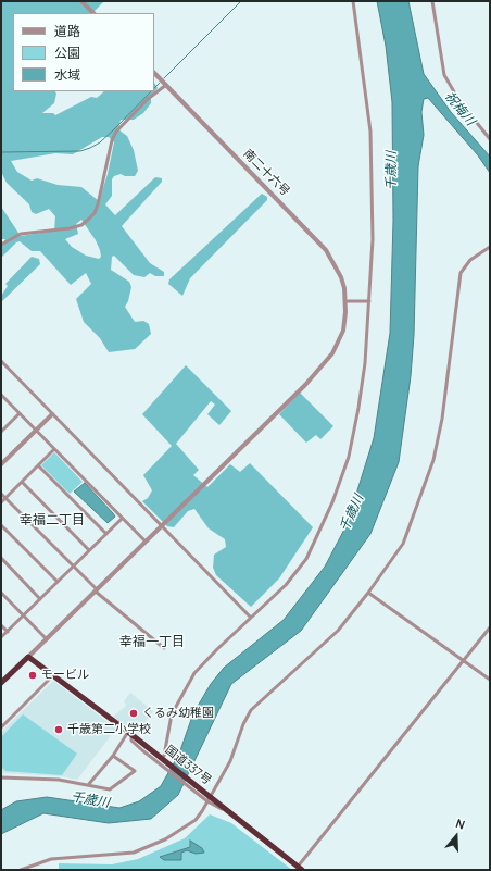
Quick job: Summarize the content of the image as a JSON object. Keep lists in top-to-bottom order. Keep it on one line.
{"streets":{"highway":["国道337号"],"street":["南二十六号"]},"crossings":[["南二十六号","国道337号"]],"districts":["幸福二丁目","幸福一丁目"],"water":["祝梅川","千歳川"],"places":["モービル","くるみ幼稚園","千歳第二小学校"],"legend":["道路","公園","水域"],"north":"top"}
